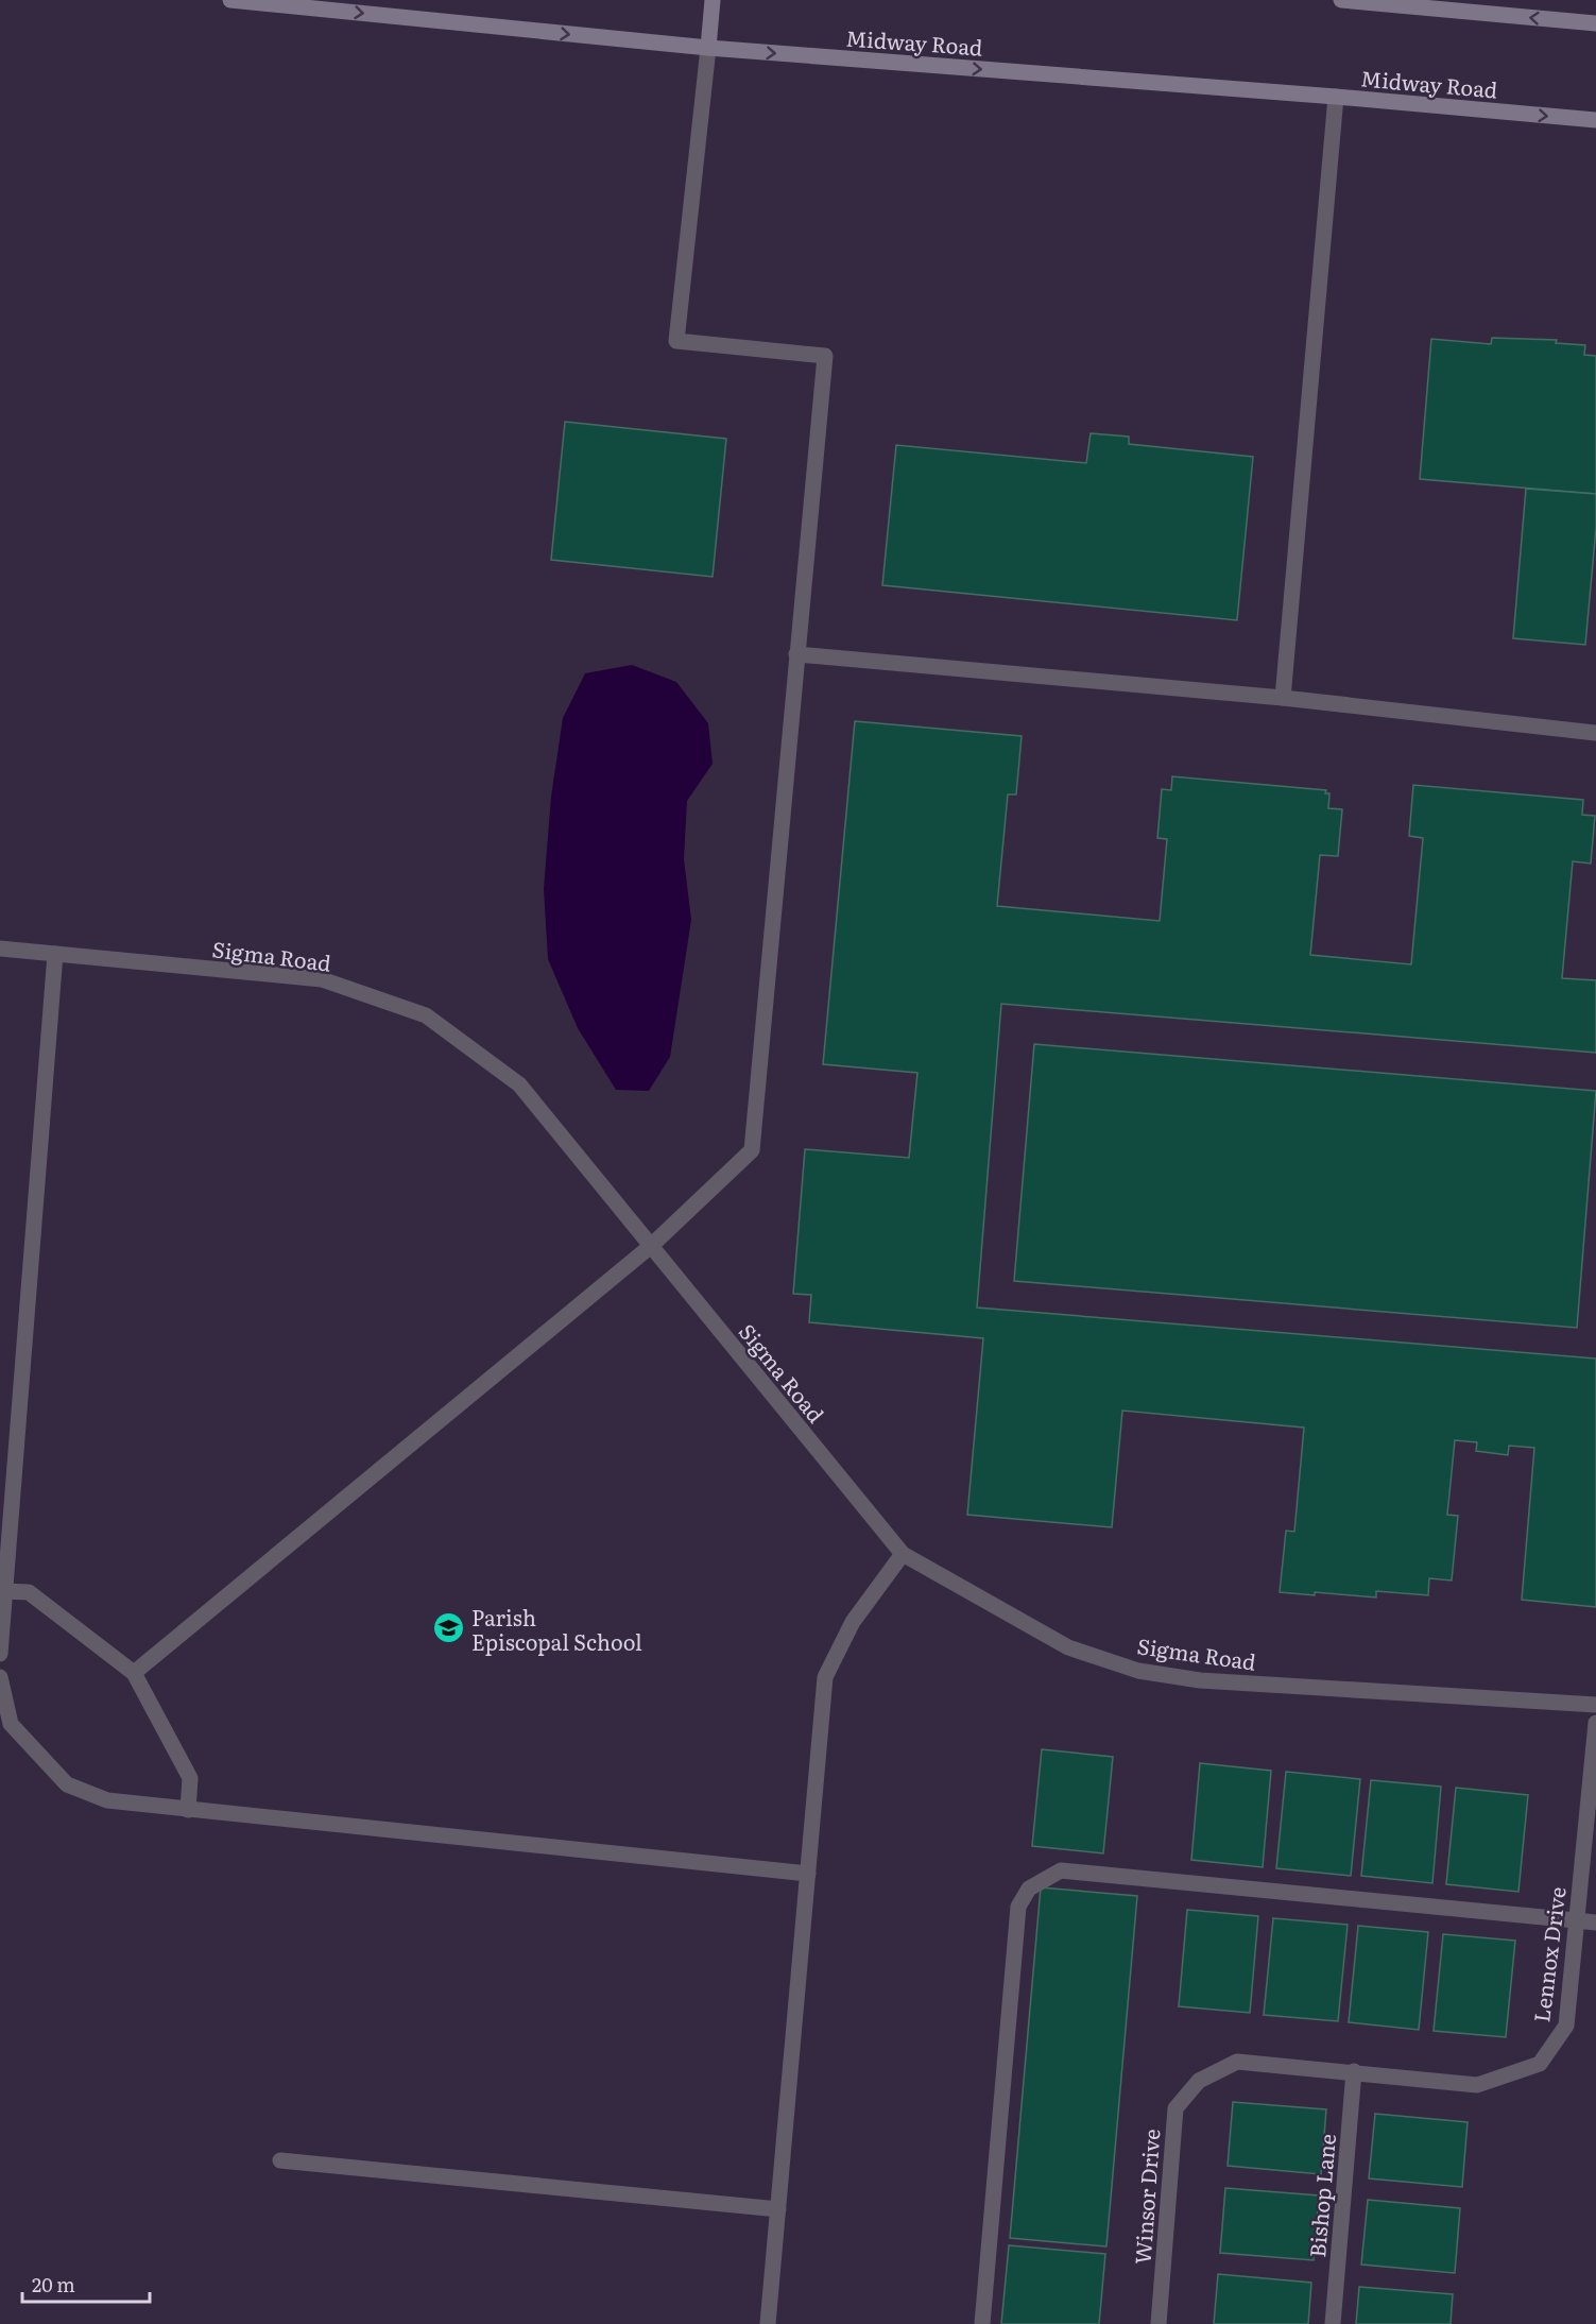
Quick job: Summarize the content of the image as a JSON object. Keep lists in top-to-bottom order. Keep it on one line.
{"streets":{"main road":["Midway Road"],"street":["Sigma Road","Lennox Drive","Bishop Lane","Winsor Drive"]},"crossings":[["Lennox Drive","Bishop Lane"],["Lennox Drive","Winsor Drive"]],"one_way":["Midway Road"],"places":{"school or university":["Parish Episcopal School"]},"scale_bar":"20 m"}
